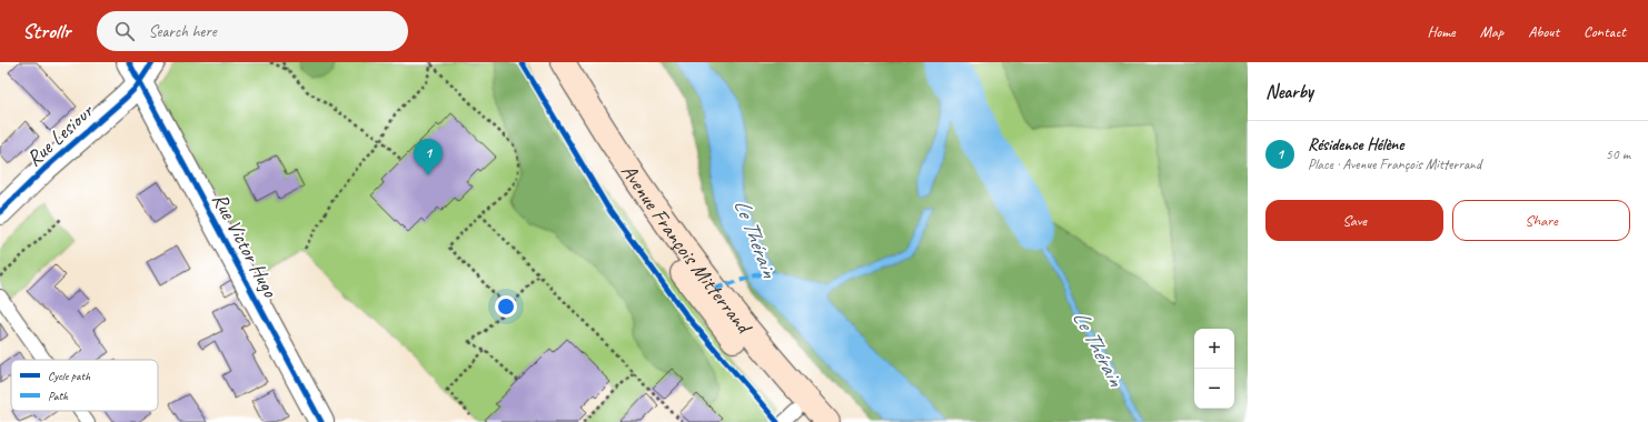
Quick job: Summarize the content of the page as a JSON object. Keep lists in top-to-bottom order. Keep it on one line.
{"streets":{"main road":["Avenue François Mitterrand"],"street":["Rue Lesiour","Rue Victor Hugo"]},"crossings":[["Rue Lesiour","Rue Victor Hugo"]],"water":["Le Thérain"],"legend":["Cycle path","Path"],"page":{"header":"Strollr","search":"Search here","nav":["Home","Map","About","Contact"],"heading":"Nearby","list":[{"mark":"1","name":"Résidence Hélène","note":"Place · Avenue François Mitterrand","value":"50 m"}],"pins":"1","buttons":["Save","Share"],"map_buttons":["+","−"]}}
